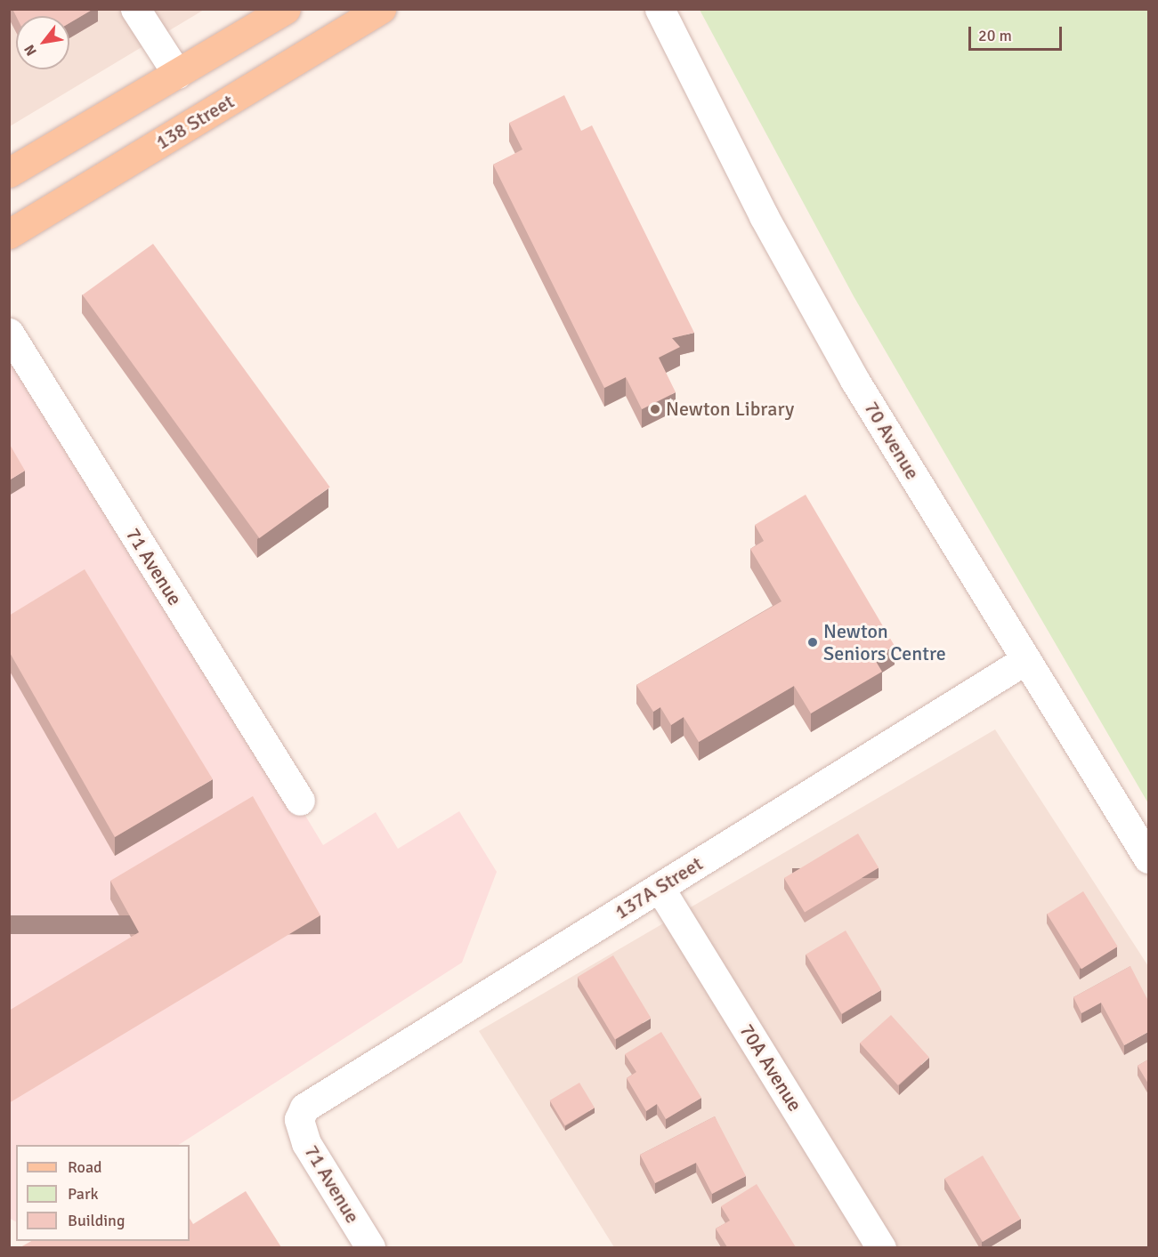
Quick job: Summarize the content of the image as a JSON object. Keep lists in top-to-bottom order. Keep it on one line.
{"streets":{"main road":["138 Street"],"street":["70 Avenue","71 Avenue","137A Street","70A Avenue"]},"crossings":[["70 Avenue","137A Street"],["71 Avenue","137A Street"],["137A Street","70A Avenue"]],"places":["Newton Library","Newton Seniors Centre"],"legend":["Road","Park","Building"],"scale_bar":"20 m","north":"bottom left"}
